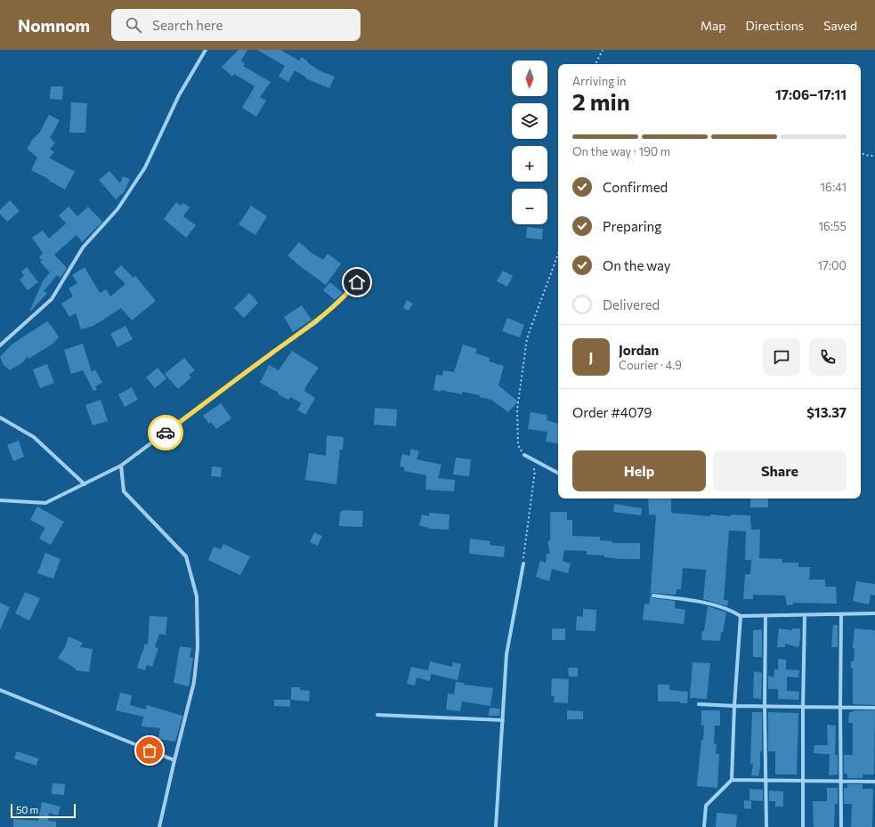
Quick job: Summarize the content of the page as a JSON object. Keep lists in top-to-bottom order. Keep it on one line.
{"scale_bar":"50 m","north":"bottom","page":{"header":"Nomnom","search":"Search here","nav":["Map","Directions","Saved"],"map_buttons":["+","−"],"heading":["2 min","Arriving in","17:06–17:11"],"panel":["Jordan","Courier · 4.9","Order #4079","$13.37"],"bar":"On the way · 190 m","list":[["Confirmed","16:41"],["Preparing","16:55"],["On the way","17:00"],"Delivered"],"round":"J","buttons":["Help","Share"],"scale":"50 m"}}
